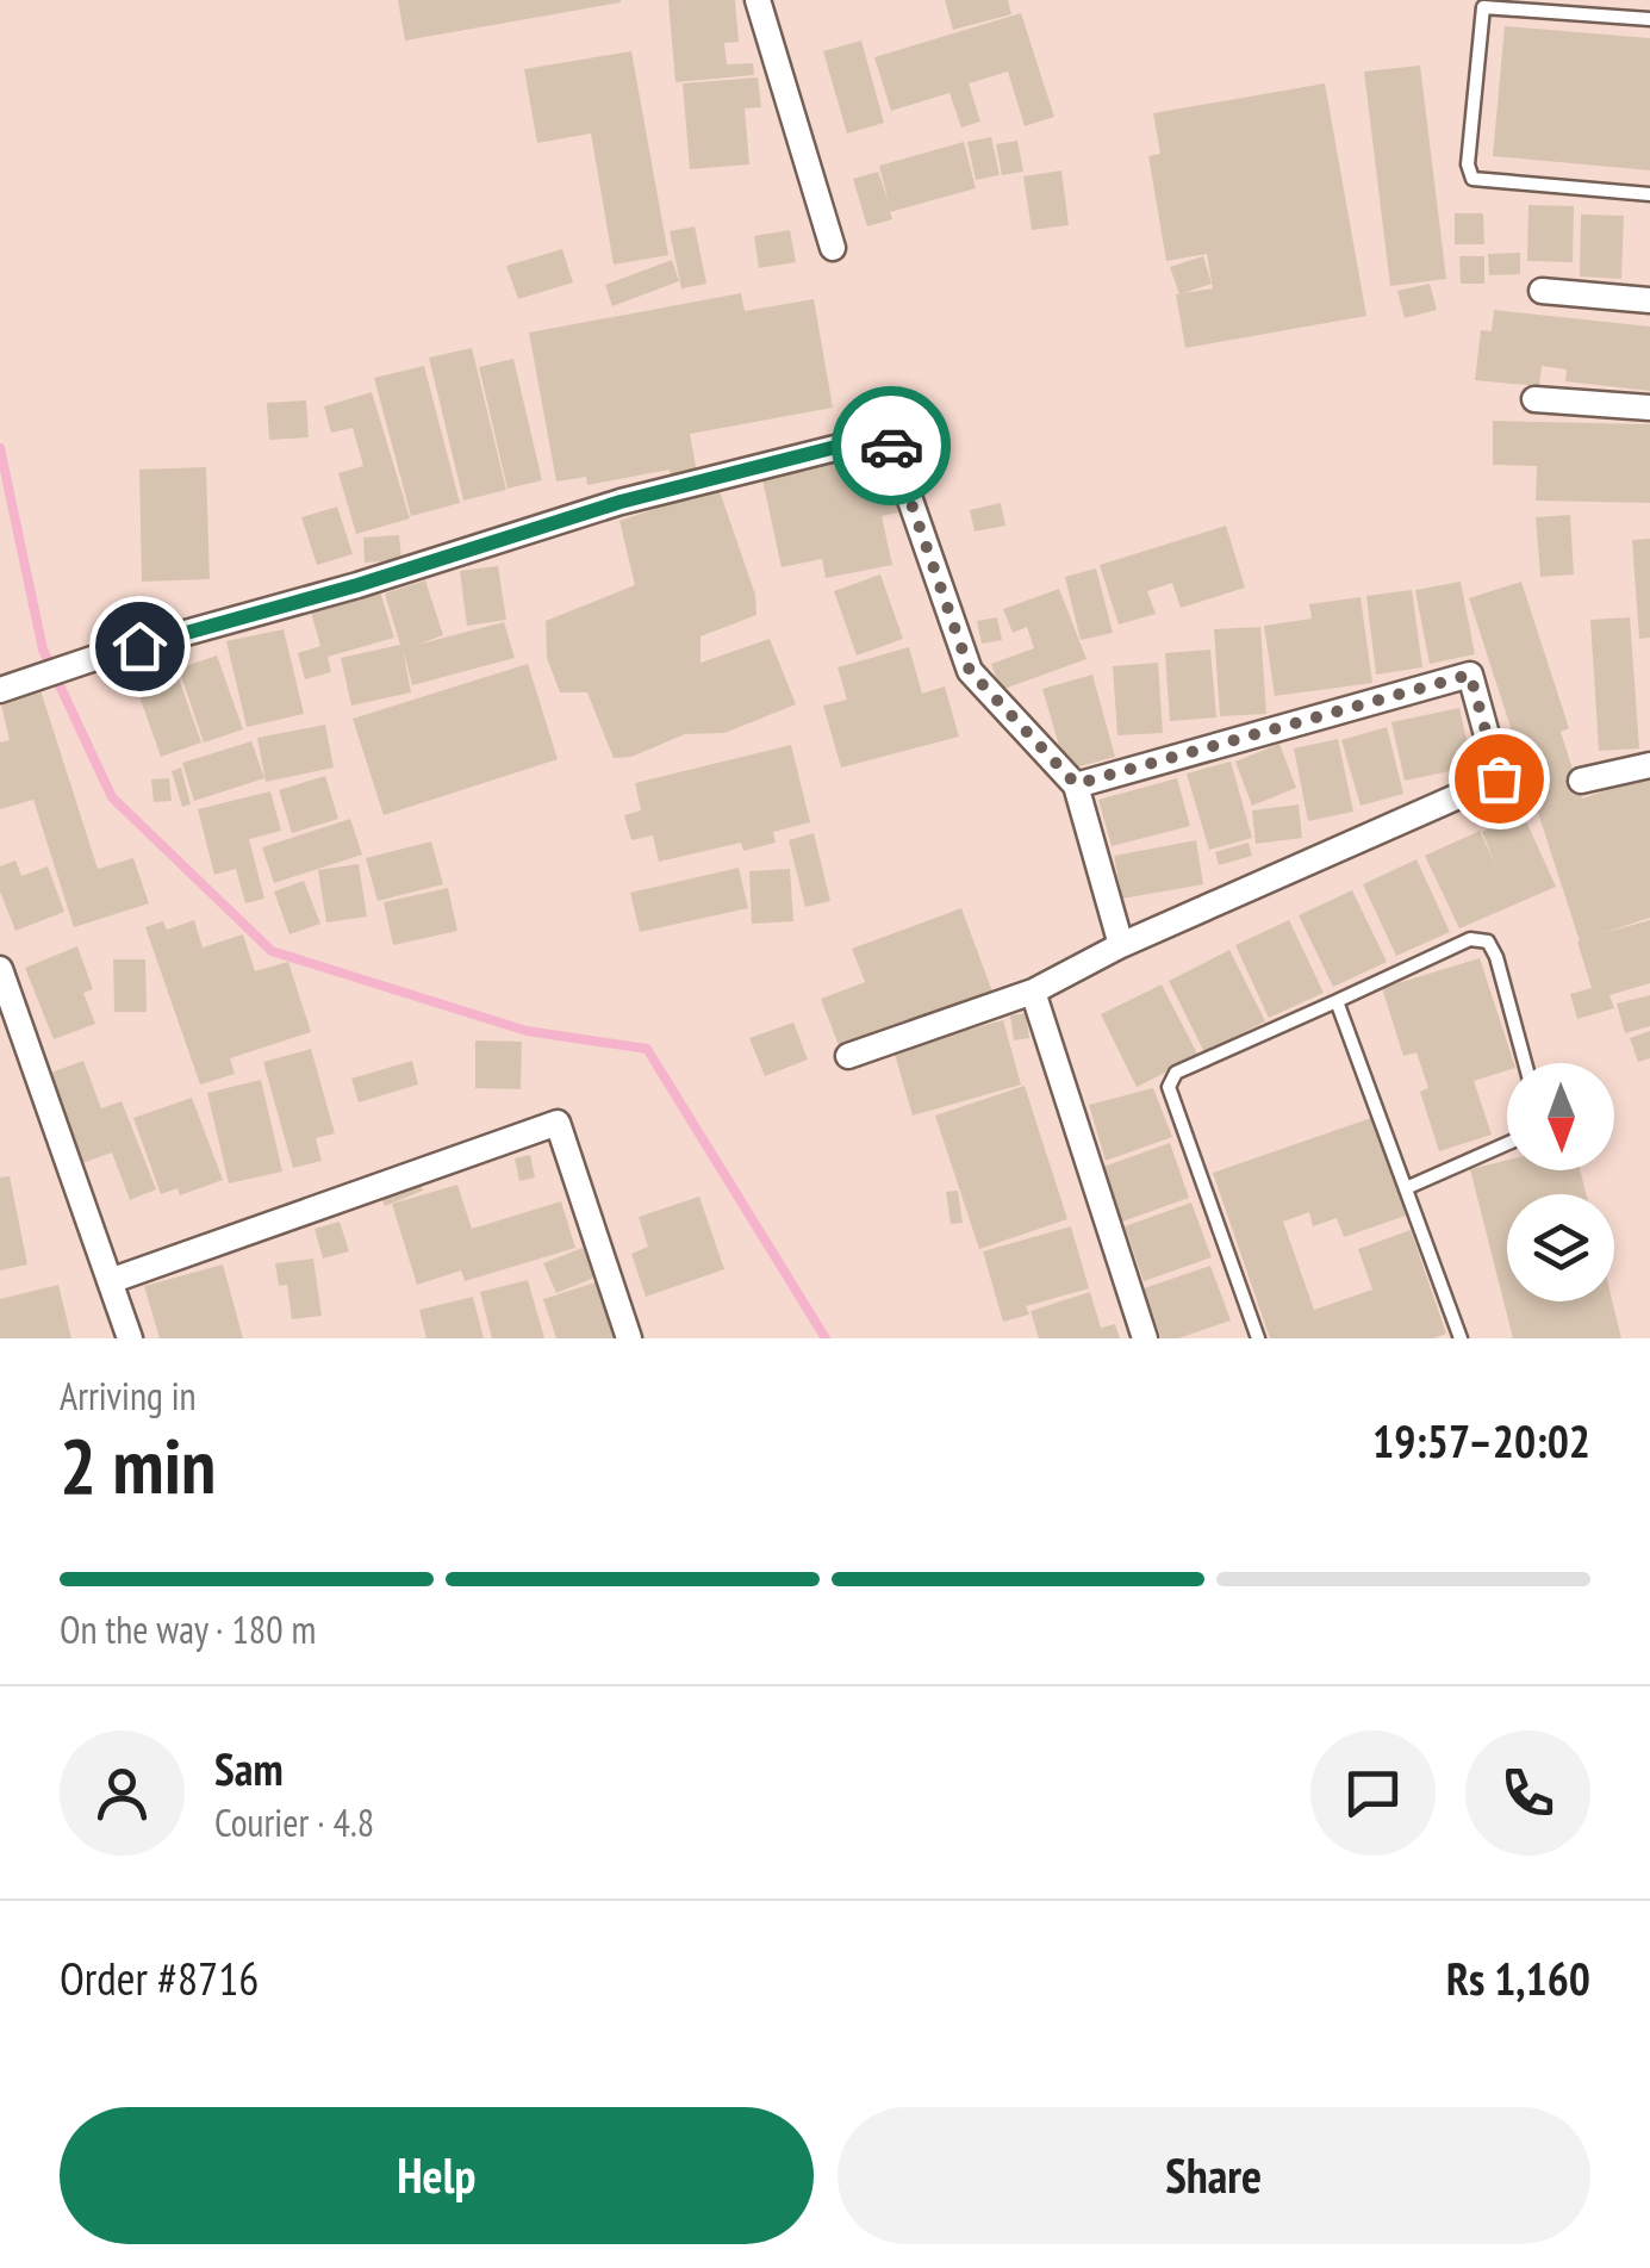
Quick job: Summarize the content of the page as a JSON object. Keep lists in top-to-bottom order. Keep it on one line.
{"north":"bottom","page":{"heading":["2 min","Arriving in","19:57–20:02"],"panel":["Sam","Courier · 4.8","Order #8716","Rs 1,160"],"bar":"On the way · 180 m","buttons":["Help","Share"]}}
